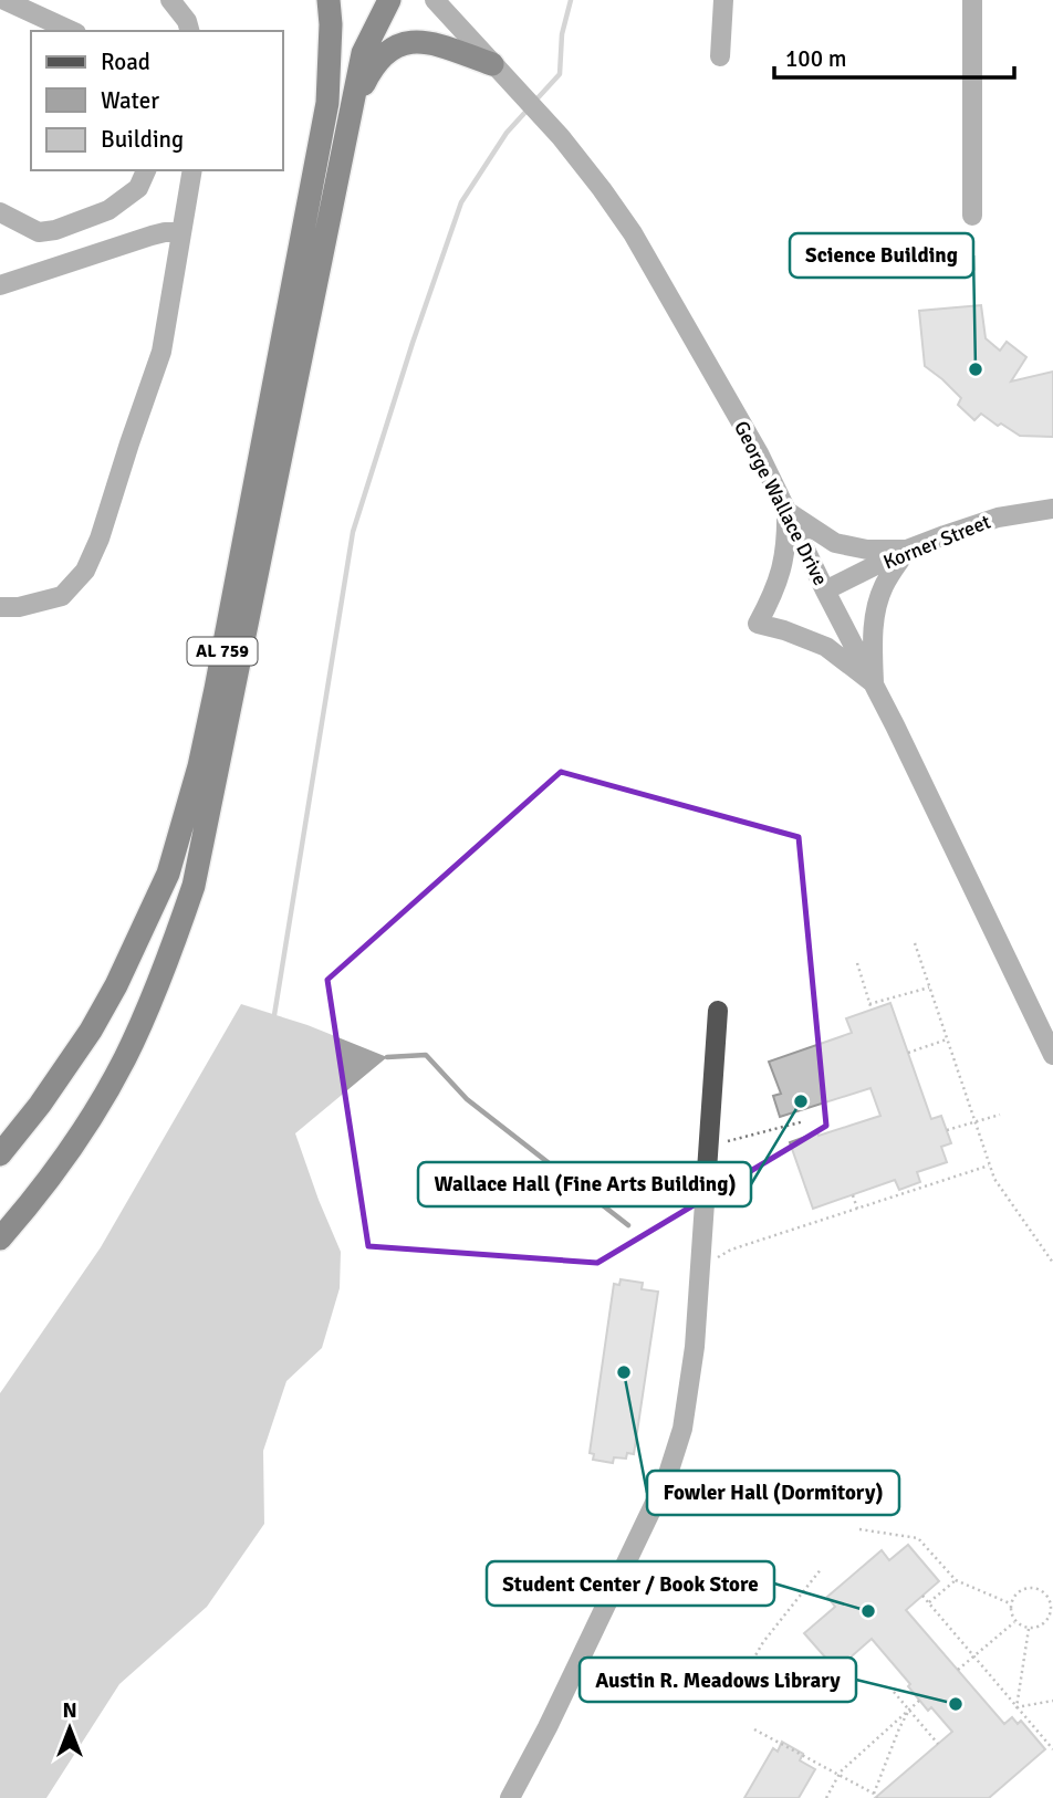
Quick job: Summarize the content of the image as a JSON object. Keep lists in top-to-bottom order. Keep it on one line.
{"streets":{"highway":["AL 759"],"street":["George Wallace Drive","Korner Street"]},"crossings":[["George Wallace Drive","Korner Street"]],"places":["Science Building","Wallace Hall (Fine Arts Building)","Fowler Hall (Dormitory)","Student Center / Book Store","Austin R. Meadows Library"],"legend":["Road","Water","Building"],"scale_bar":"100 m","north":"top"}
